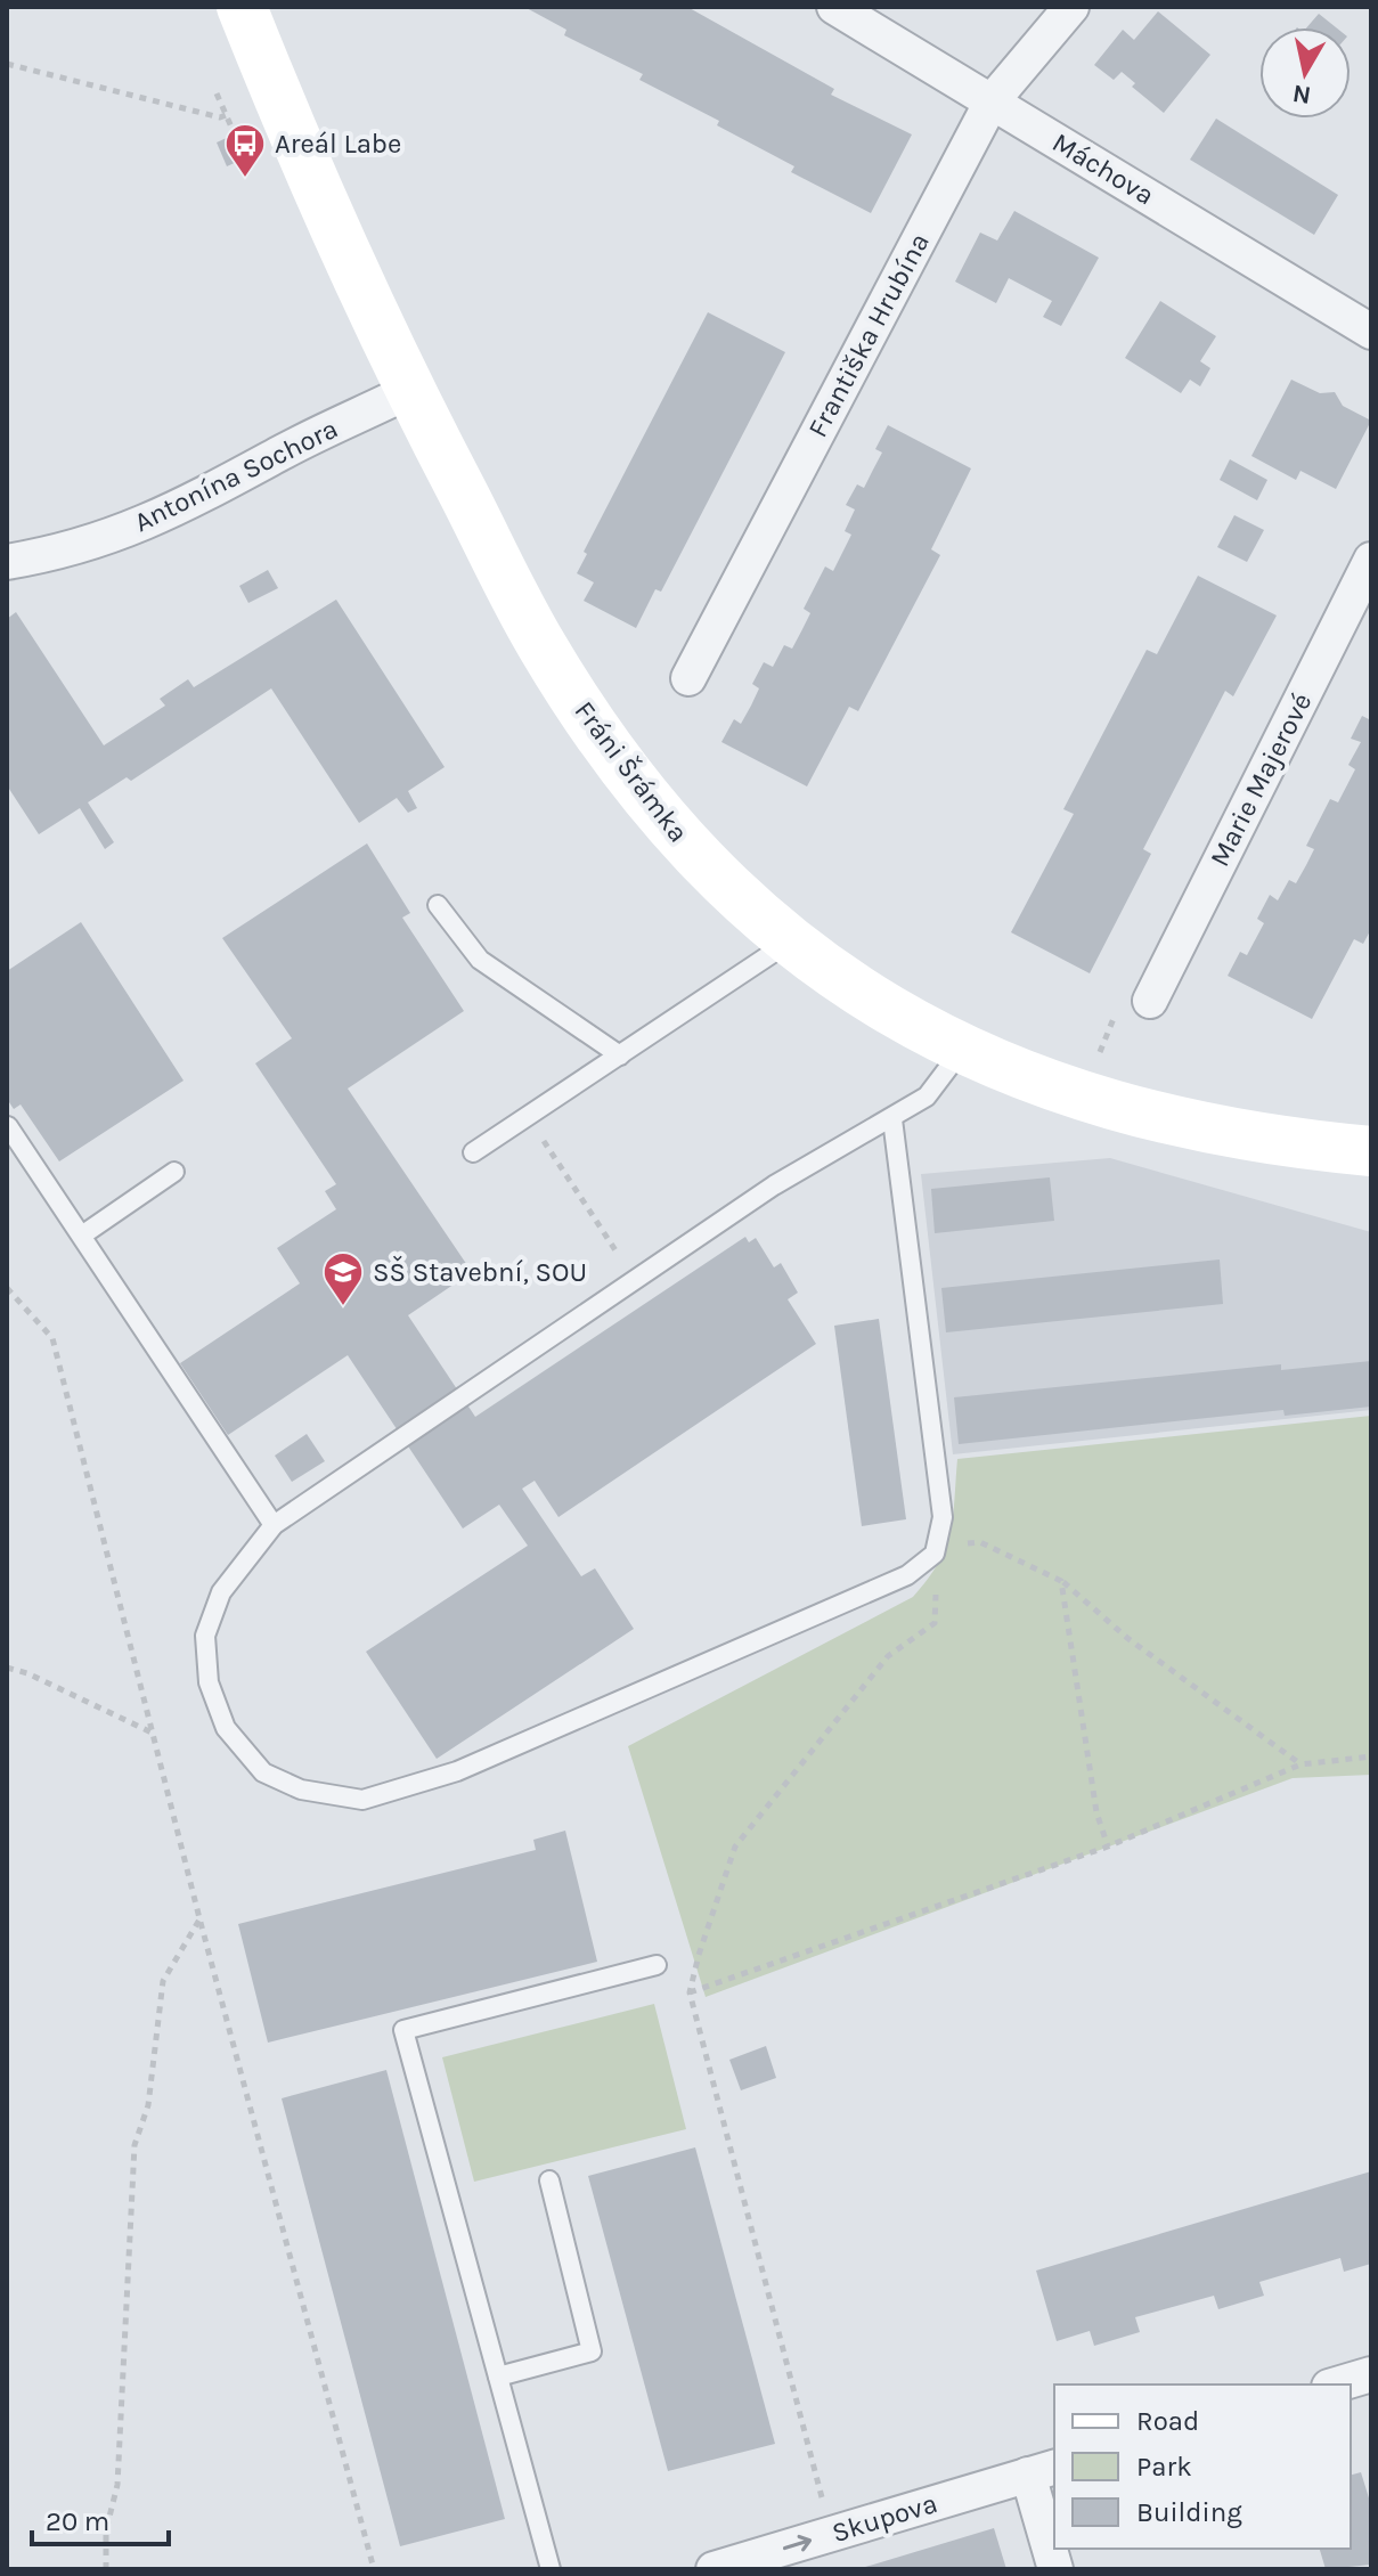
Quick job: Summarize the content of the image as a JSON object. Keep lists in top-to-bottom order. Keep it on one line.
{"streets":{"street":["Máchova","Františka Hrubína","Antonína Sochora","Fráni Šrámka","Marie Majerové","Skupova"]},"crossings":[["Máchova","Františka Hrubína"],["Antonína Sochora","Fráni Šrámka"]],"one_way":["Skupova"],"places":{"bus stop":["Areál Labe"],"school or university":["SŠ Stavební, SOU"]},"legend":["Road","Park","Building"],"scale_bar":"20 m","north":"bottom"}
